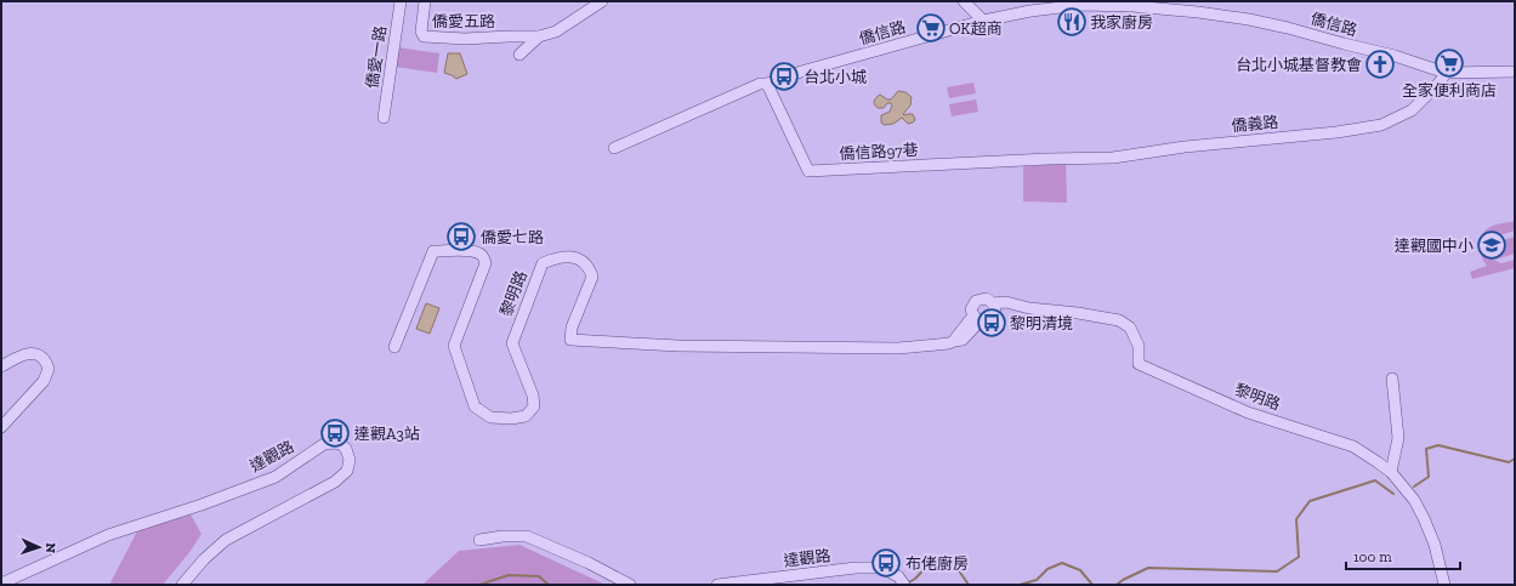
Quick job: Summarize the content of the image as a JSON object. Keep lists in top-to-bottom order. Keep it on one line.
{"streets":{"street":["僑愛五路","僑信路","僑愛一路","僑義路","僑信路97巷","黎明路","達觀路"]},"crossings":[["僑信路","僑義路"],["僑信路","僑信路97巷"],["僑義路","僑信路97巷"]],"places":{"restaurant":["我家廚房"],"supermarket":["OK超商","全家便利商店"],"church":["台北小城基督教會"],"bus stop":["台北小城","僑愛七路","黎明清境","達觀A3站","布佬廚房"],"school or university":["達觀國中小"]},"scale_bar":"100 m","north":"right"}
